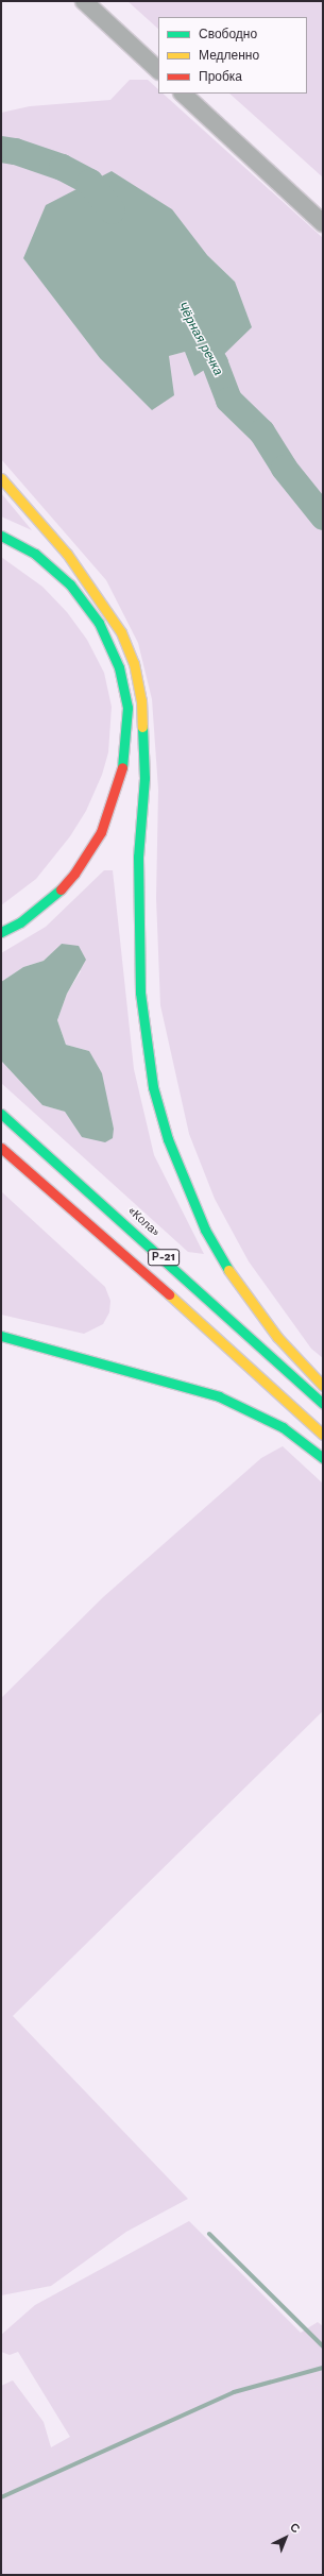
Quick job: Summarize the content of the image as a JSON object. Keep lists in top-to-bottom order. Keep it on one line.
{"streets":{"main road":["«Кола»","Р-21"]},"water":["Чёрная речка"],"legend":["Свободно","Медленно","Пробка"],"north":"top right"}
